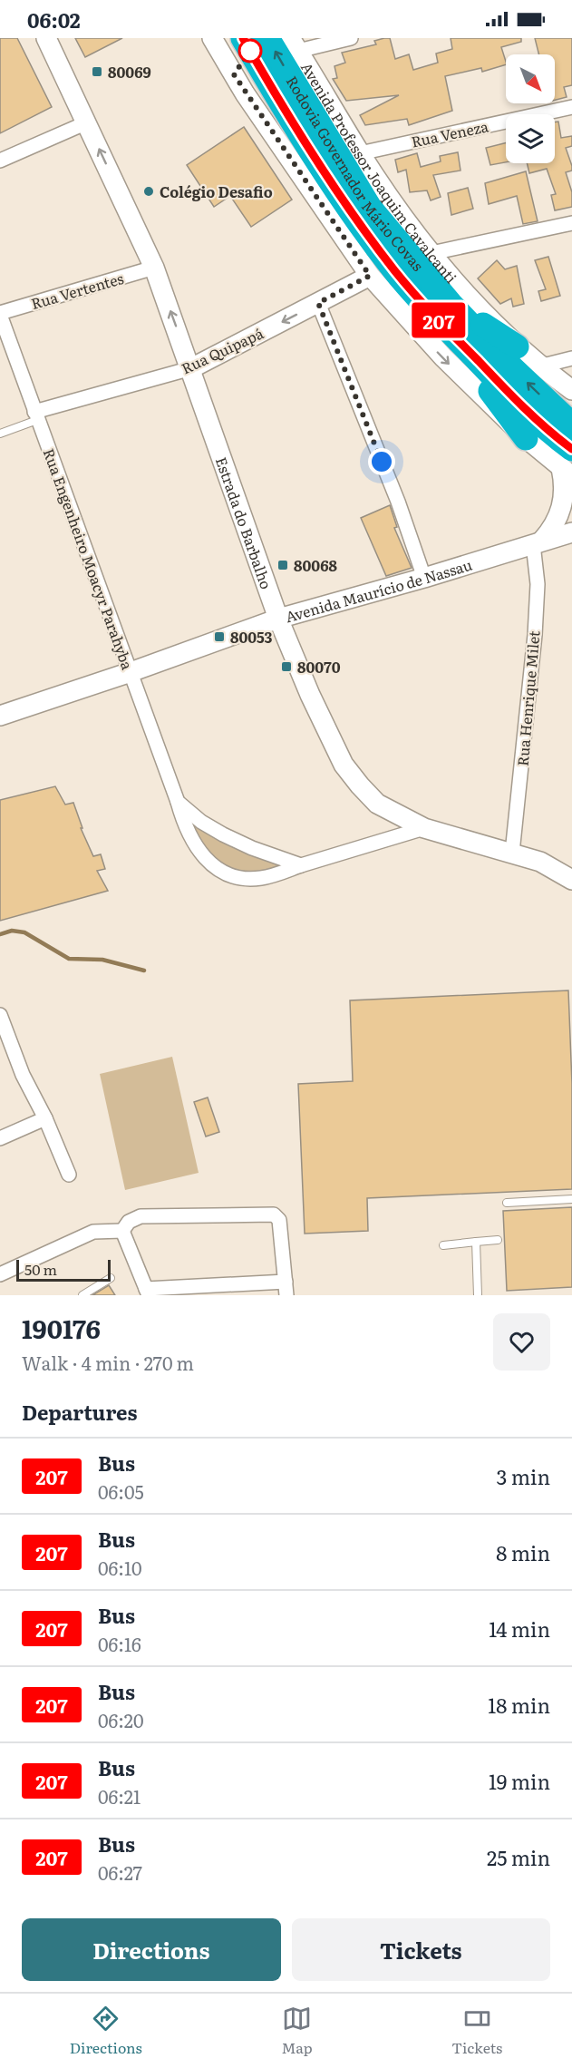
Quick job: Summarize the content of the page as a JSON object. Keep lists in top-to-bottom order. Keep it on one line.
{"streets":{"highway":["Avenida Professor Joaquim Cavalcanti","Rodovia Governador Mário Covas"],"main road":["Rua Quipapá","Estrada do Barbalho","Avenida Maurício de Nassau"],"street":["Rua Veneza","Rua Vertentes","Rua Engenheiro Moacyr Parahyba","Rua Henrique Milet"]},"crossings":[["Rua Veneza","Avenida Professor Joaquim Cavalcanti"],["Avenida Professor Joaquim Cavalcanti","Rodovia Governador Mário Covas"],["Rua Vertentes","Estrada do Barbalho"],["Rua Vertentes","Rua Engenheiro Moacyr Parahyba"],["Rua Quipapá","Estrada do Barbalho"],["Rua Quipapá","Rua Engenheiro Moacyr Parahyba"],["Estrada do Barbalho","Rua Engenheiro Moacyr Parahyba"],["Estrada do Barbalho","Avenida Maurício de Nassau"],["Estrada do Barbalho","Rua Henrique Milet"],["Rua Engenheiro Moacyr Parahyba","Avenida Maurício de Nassau"],["Avenida Maurício de Nassau","Rua Henrique Milet"]],"one_way":["Rua Quipapá"],"places":{"transit":["80069","80068","80053","80070"],"other":["Colégio Desafio"]},"lines":["bus line 207"],"scale_bar":"50 m","north":"bottom right","page":{"status":"06:02","on_map":"207","scale":"50 m","heading":[["190176","Walk · 4 min · 270 m"],"Departures"],"list":[{"mark":"207","name":"Bus","note":"06:05","value":"3 min"},{"mark":"207","name":"Bus","note":"06:10","value":"8 min"},{"mark":"207","name":"Bus","note":"06:16","value":"14 min"},{"mark":"207","name":"Bus","note":"06:20","value":"18 min"},{"mark":"207","name":"Bus","note":"06:21","value":"19 min"},{"mark":"207","name":"Bus","note":"06:27","value":"25 min"}],"buttons":["Directions","Tickets"],"tabs":["Directions","Map","Tickets"]}}
